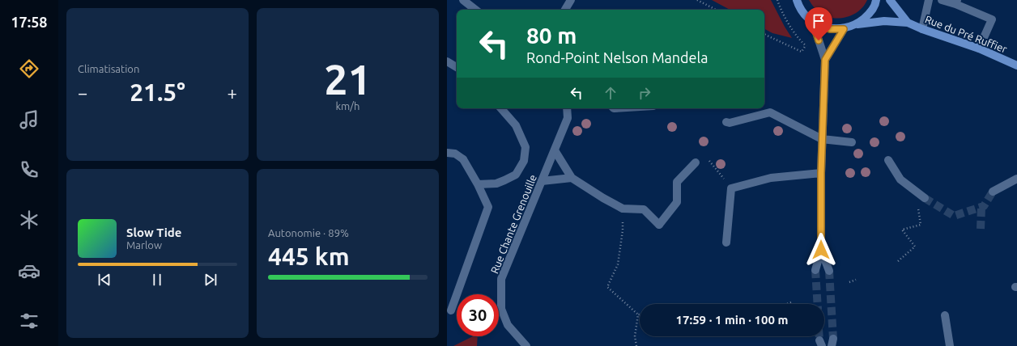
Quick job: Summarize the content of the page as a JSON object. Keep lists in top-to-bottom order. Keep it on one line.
{"streets":{"main road":["Rue du Pré Ruffier"],"street":["Rue Chante Grenouille"]},"page":{"tabs":"17:58","tile":["Climatisation",["21","km/h"],["Autonomie · 89%","445 km"]],"turn":["80 m","Rond-Point Nelson Mandela"],"heat":["−","21.5°","+"],"song":["Slow Tide","Marlow"],"limit":"30","trip":"17:59 · 1 min · 100 m"}}
